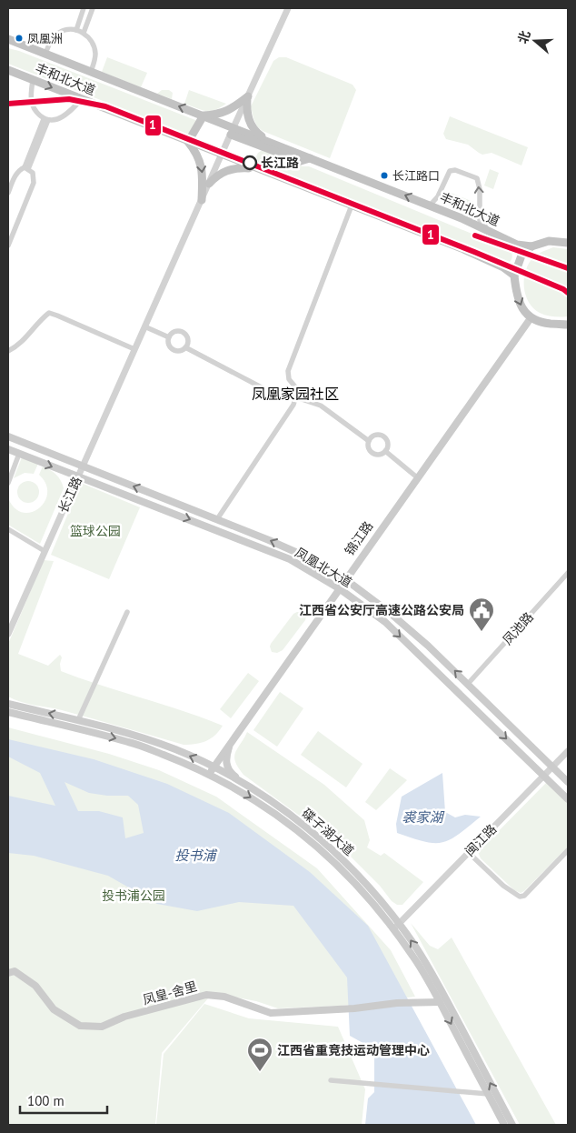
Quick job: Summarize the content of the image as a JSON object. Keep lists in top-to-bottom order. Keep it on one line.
{"streets":{"highway":["丰和北大道"],"main road":["锦江路","凤凰北大道","碟子湖大道","凤皇-舍里"],"street":["长江路","凤池路","闽江路"]},"crossings":[["丰和北大道","长江路"],["长江路","凤凰北大道"],["锦江路","凤凰北大道"],["锦江路","碟子湖大道"],["凤凰北大道","凤池路"],["凤凰北大道","闽江路"],["碟子湖大道","闽江路"],["碟子湖大道","凤皇-舍里"]],"districts":["凤凰家园社区"],"water":["裘家湖","投书浦"],"parks":["篮球公园","投书浦公园"],"places":{"other":["凤凰洲","长江路","长江路口"],"public building":["江西省公安厅高速公路公安局"],"sports":["江西省重竞技运动管理中心"]},"lines":["transit line 1"],"scale_bar":"100 m","north":"left"}
